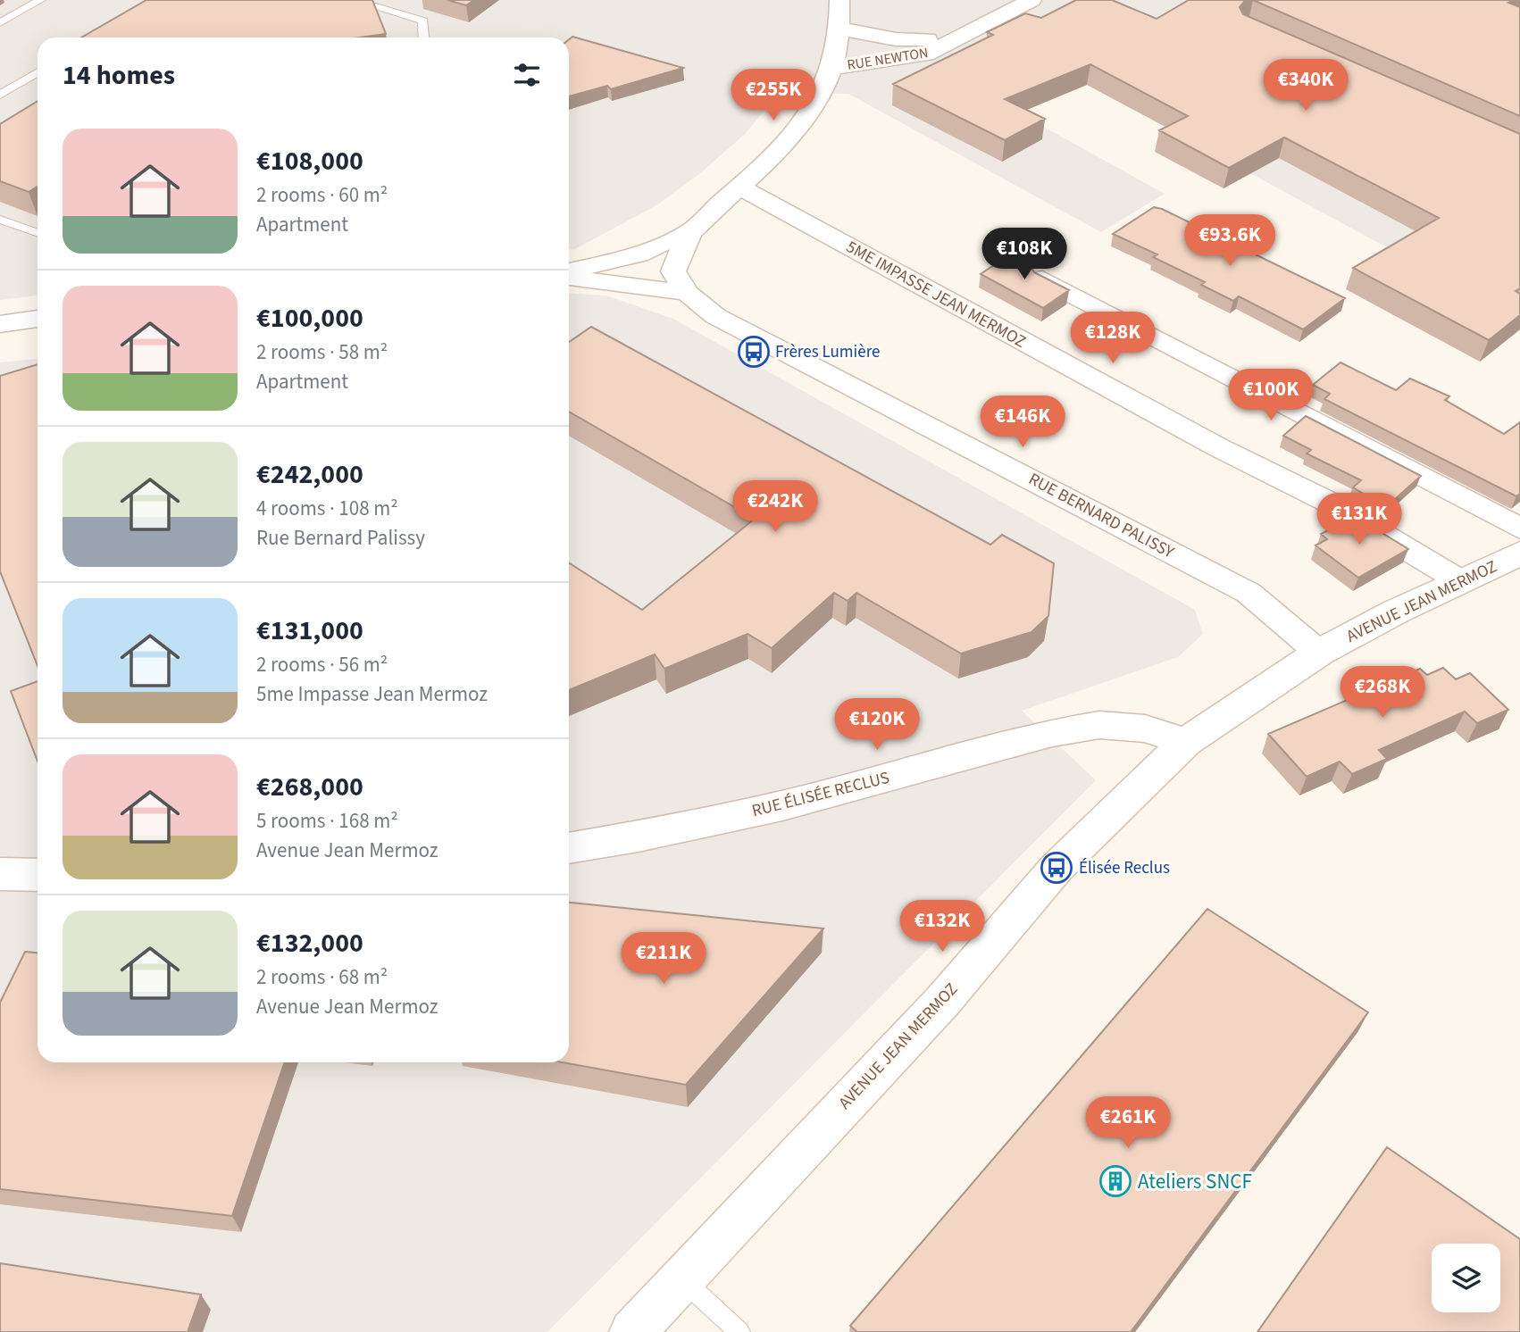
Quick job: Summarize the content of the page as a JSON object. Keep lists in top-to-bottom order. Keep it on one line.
{"streets":{"main road":["AVENUE JEAN MERMOZ","RUE ÉLISÉE RECLUS"],"street":["RUE NEWTON","5ME IMPASSE JEAN MERMOZ","RUE BERNARD PALISSY"]},"crossings":[["5ME IMPASSE JEAN MERMOZ","AVENUE JEAN MERMOZ"],["RUE BERNARD PALISSY","AVENUE JEAN MERMOZ"],["AVENUE JEAN MERMOZ","RUE ÉLISÉE RECLUS"]],"places":{"bus stop":["Frères Lumière","Élisée Reclus"],"building":["Ateliers SNCF"]},"page":{"heading":"14 homes","price":["€340K","€255K","€93.6K","€108K","€128K","€100K","€146K","€242K","€131K","€268K","€120K","€132K","€211K","€261K"],"list":[{"name":"€108,000","note":"2 rooms · 60 m² · Apartment"},{"name":"€100,000","note":"2 rooms · 58 m² · Apartment"},{"name":"€242,000","note":"4 rooms · 108 m² · Rue Bernard Palissy"},{"name":"€131,000","note":"2 rooms · 56 m² · 5me Impasse Jean Mermoz"},{"name":"€268,000","note":"5 rooms · 168 m² · Avenue Jean Mermoz"},{"name":"€132,000","note":"2 rooms · 68 m² · Avenue Jean Mermoz"}]}}
